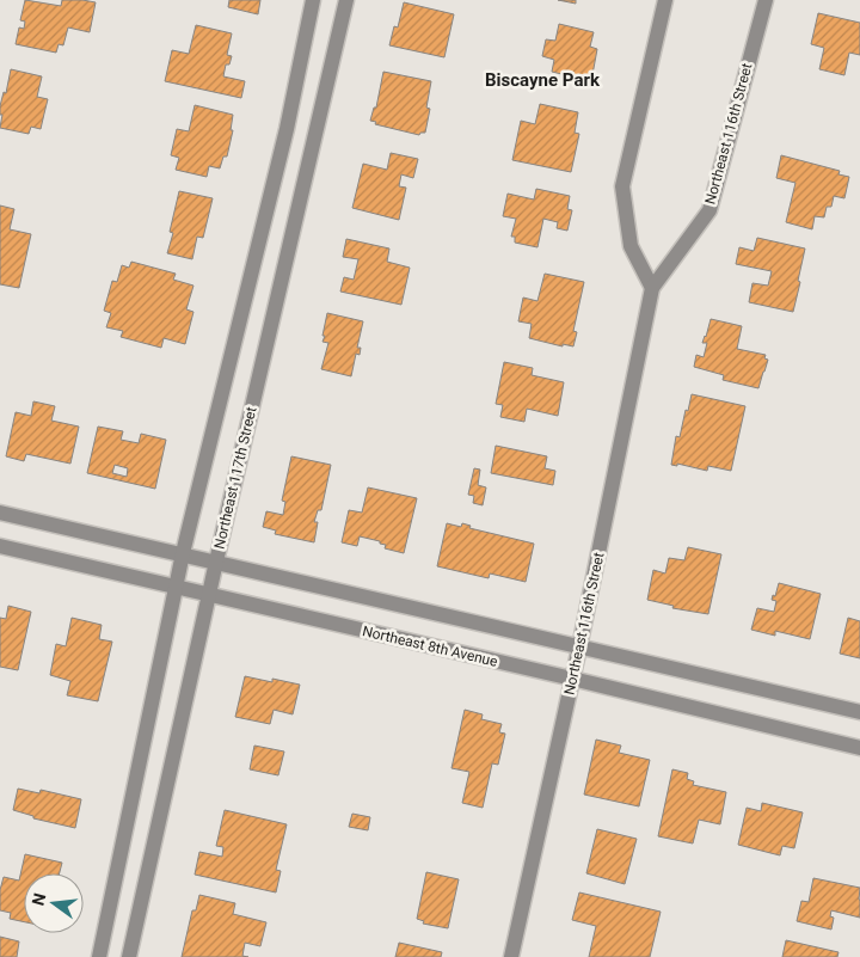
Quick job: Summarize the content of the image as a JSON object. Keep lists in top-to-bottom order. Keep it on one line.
{"streets":{"street":["Northeast 116th Street","Northeast 117th Street","Northeast 8th Avenue"]},"crossings":[["Northeast 116th Street","Northeast 8th Avenue"],["Northeast 117th Street","Northeast 8th Avenue"]],"districts":["Biscayne Park"],"north":"left"}
